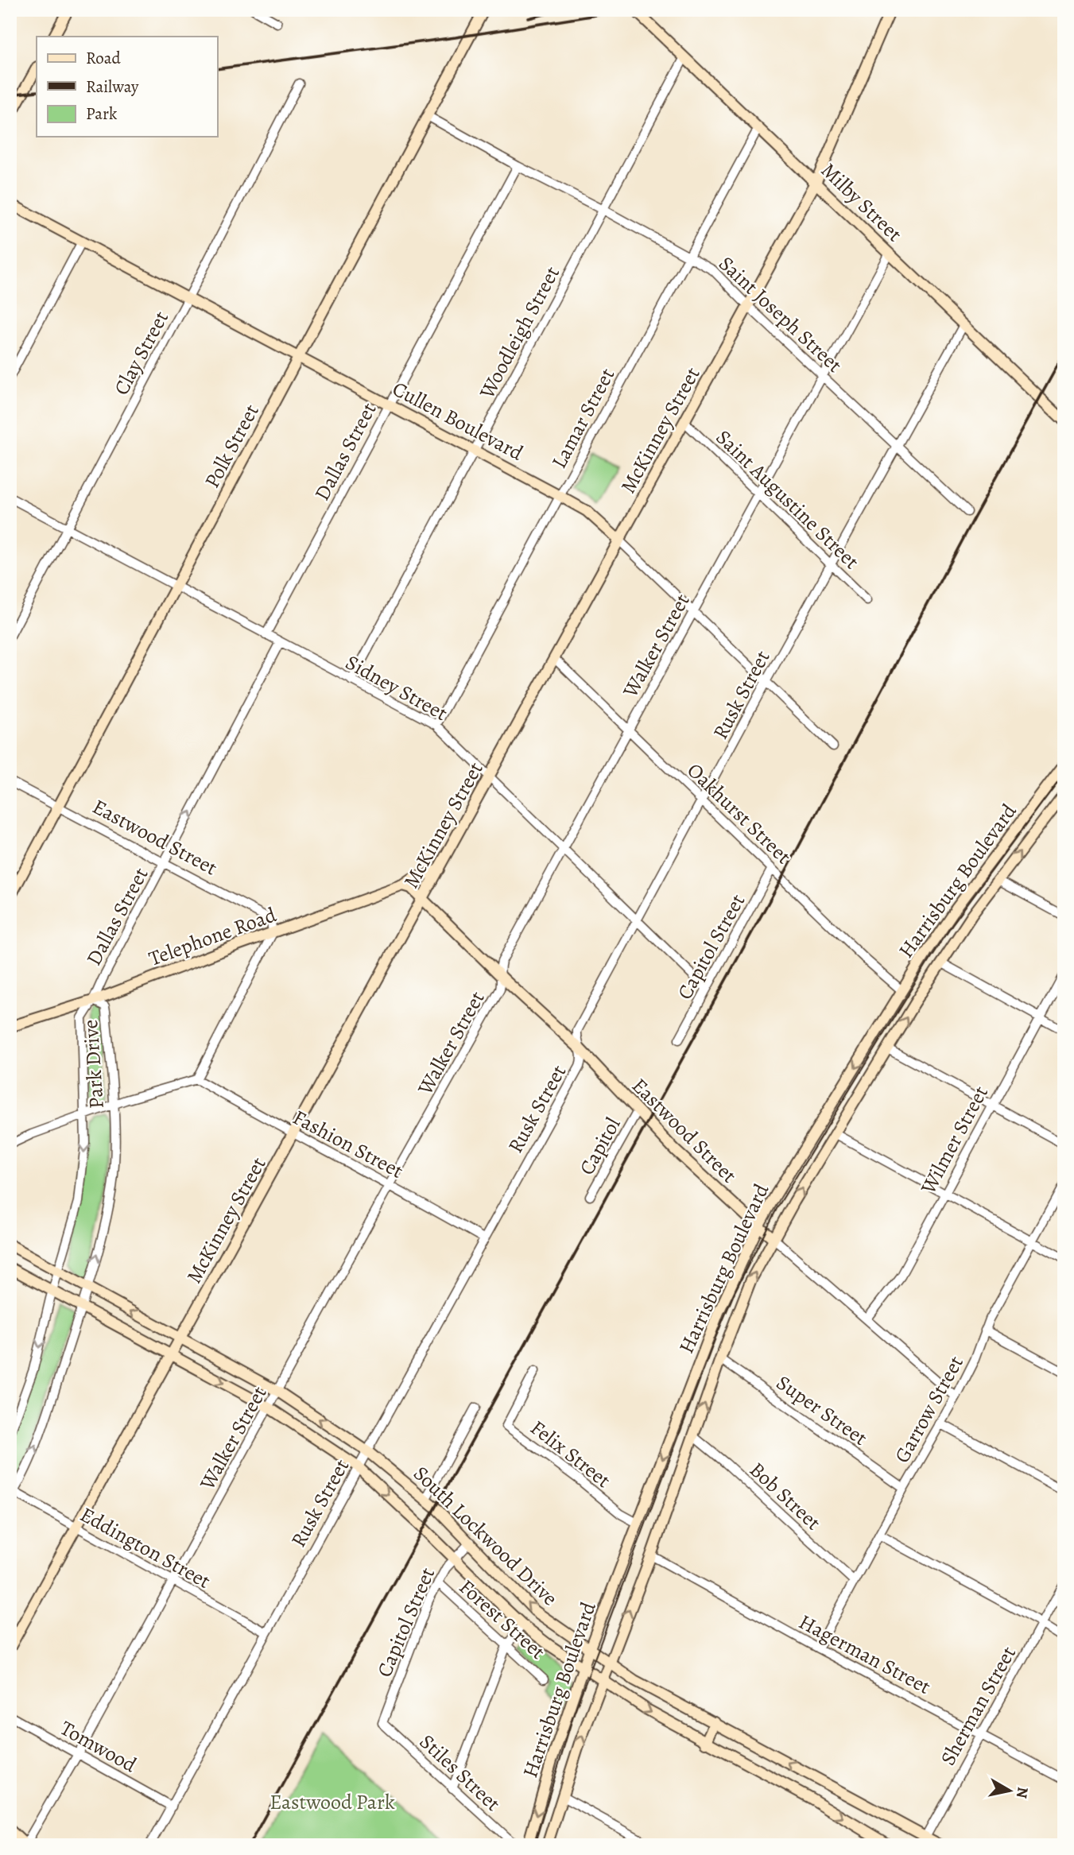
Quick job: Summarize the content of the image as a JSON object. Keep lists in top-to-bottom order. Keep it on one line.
{"streets":{"main road":["Milby Street","Cullen Boulevard","McKinney Street","Polk Street","Eastwood Street","Harrisburg Boulevard","Telephone Road","South Lockwood Drive"],"street":["Saint Joseph Street","Woodleigh Street","Clay Street","Lamar Street","Dallas Street","Saint Augustine Street","Walker Street","Sidney Street","Rusk Street","Oakhurst Street","Capitol Street","Park Drive","Wilmer Street","Fashion Street","Capitol","Garrow Street","Super Street","Felix Street","Bob Street","Eddington Street","Forest Street","Hagerman Street","Sherman Street","Tomwood","Stiles Street"]},"crossings":[["Milby Street","Woodleigh Street"],["Milby Street","Lamar Street"],["Milby Street","McKinney Street"],["Milby Street","Walker Street"],["Milby Street","Rusk Street"],["Saint Joseph Street","Woodleigh Street"],["Saint Joseph Street","Lamar Street"],["Saint Joseph Street","McKinney Street"],["Saint Joseph Street","Polk Street"],["Saint Joseph Street","Dallas Street"],["Saint Joseph Street","Walker Street"],["Saint Joseph Street","Rusk Street"],["Woodleigh Street","Cullen Boulevard"],["Woodleigh Street","Sidney Street"],["Clay Street","Cullen Boulevard"],["Clay Street","Sidney Street"],["Lamar Street","Cullen Boulevard"],["Lamar Street","Sidney Street"],["Cullen Boulevard","McKinney Street"],["Cullen Boulevard","Polk Street"],["Cullen Boulevard","Dallas Street"],["Cullen Boulevard","Walker Street"],["Cullen Boulevard","Rusk Street"],["McKinney Street","Saint Augustine Street"],["McKinney Street","Sidney Street"],["McKinney Street","Oakhurst Street"],["McKinney Street","Eastwood Street"],["McKinney Street","Telephone Road"],["McKinney Street","Fashion Street"],["McKinney Street","South Lockwood Drive"],["McKinney Street","Eddington Street"],["Polk Street","Sidney Street"],["Polk Street","Eastwood Street"],["Dallas Street","Sidney Street"],["Dallas Street","Eastwood Street"],["Dallas Street","Telephone Road"],["Dallas Street","Park Drive"],["Saint Augustine Street","Walker Street"],["Saint Augustine Street","Rusk Street"],["Walker Street","Sidney Street"],["Walker Street","Oakhurst Street"],["Walker Street","Eastwood Street"],["Walker Street","Fashion Street"],["Walker Street","South Lockwood Drive"],["Walker Street","Eddington Street"],["Walker Street","Tomwood"],["Sidney Street","Rusk Street"],["Sidney Street","Capitol Street"],["Rusk Street","Oakhurst Street"],["Rusk Street","Eastwood Street"],["Rusk Street","Fashion Street"],["Rusk Street","South Lockwood Drive"],["Rusk Street","Eddington Street"],["Rusk Street","Tomwood"],["Oakhurst Street","Harrisburg Boulevard"],["Oakhurst Street","Capitol Street"],["Eastwood Street","Harrisburg Boulevard"],["Eastwood Street","Telephone Road"],["Eastwood Street","Wilmer Street"],["Eastwood Street","Capitol"],["Eastwood Street","Garrow Street"],["Harrisburg Boulevard","Super Street"],["Harrisburg Boulevard","Felix Street"],["Harrisburg Boulevard","Bob Street"],["Harrisburg Boulevard","South Lockwood Drive"],["Harrisburg Boulevard","Hagerman Street"],["Telephone Road","Park Drive"],["Capitol Street","South Lockwood Drive"],["Capitol Street","Forest Street"],["Capitol Street","Stiles Street"],["Park Drive","South Lockwood Drive"],["Park Drive","Eddington Street"],["Garrow Street","Super Street"],["Garrow Street","Bob Street"],["Garrow Street","Hagerman Street"],["South Lockwood Drive","Sherman Street"],["Hagerman Street","Sherman Street"]],"parks":["Eastwood Park"],"legend":["Road","Railway","Park"],"north":"right"}
